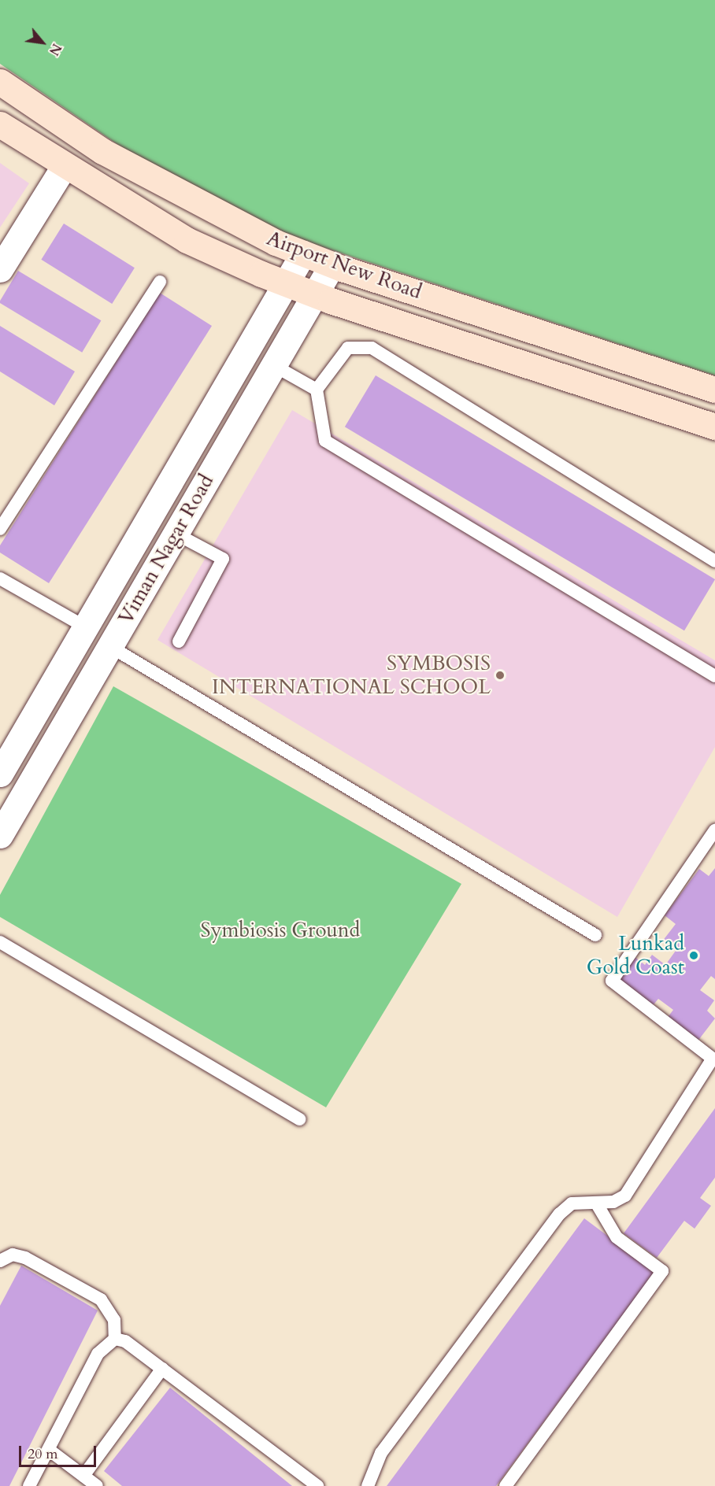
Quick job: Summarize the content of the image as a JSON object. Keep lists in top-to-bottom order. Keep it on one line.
{"streets":{"main road":["Airport New Road"],"street":["Viman Nagar Road"]},"crossings":[["Airport New Road","Viman Nagar Road"]],"parks":["Symbiosis Ground"],"places":["SYMBOSIS INTERNATIONAL SCHOOL","Lunkad Gold Coast"],"scale_bar":"20 m","north":"bottom right"}
